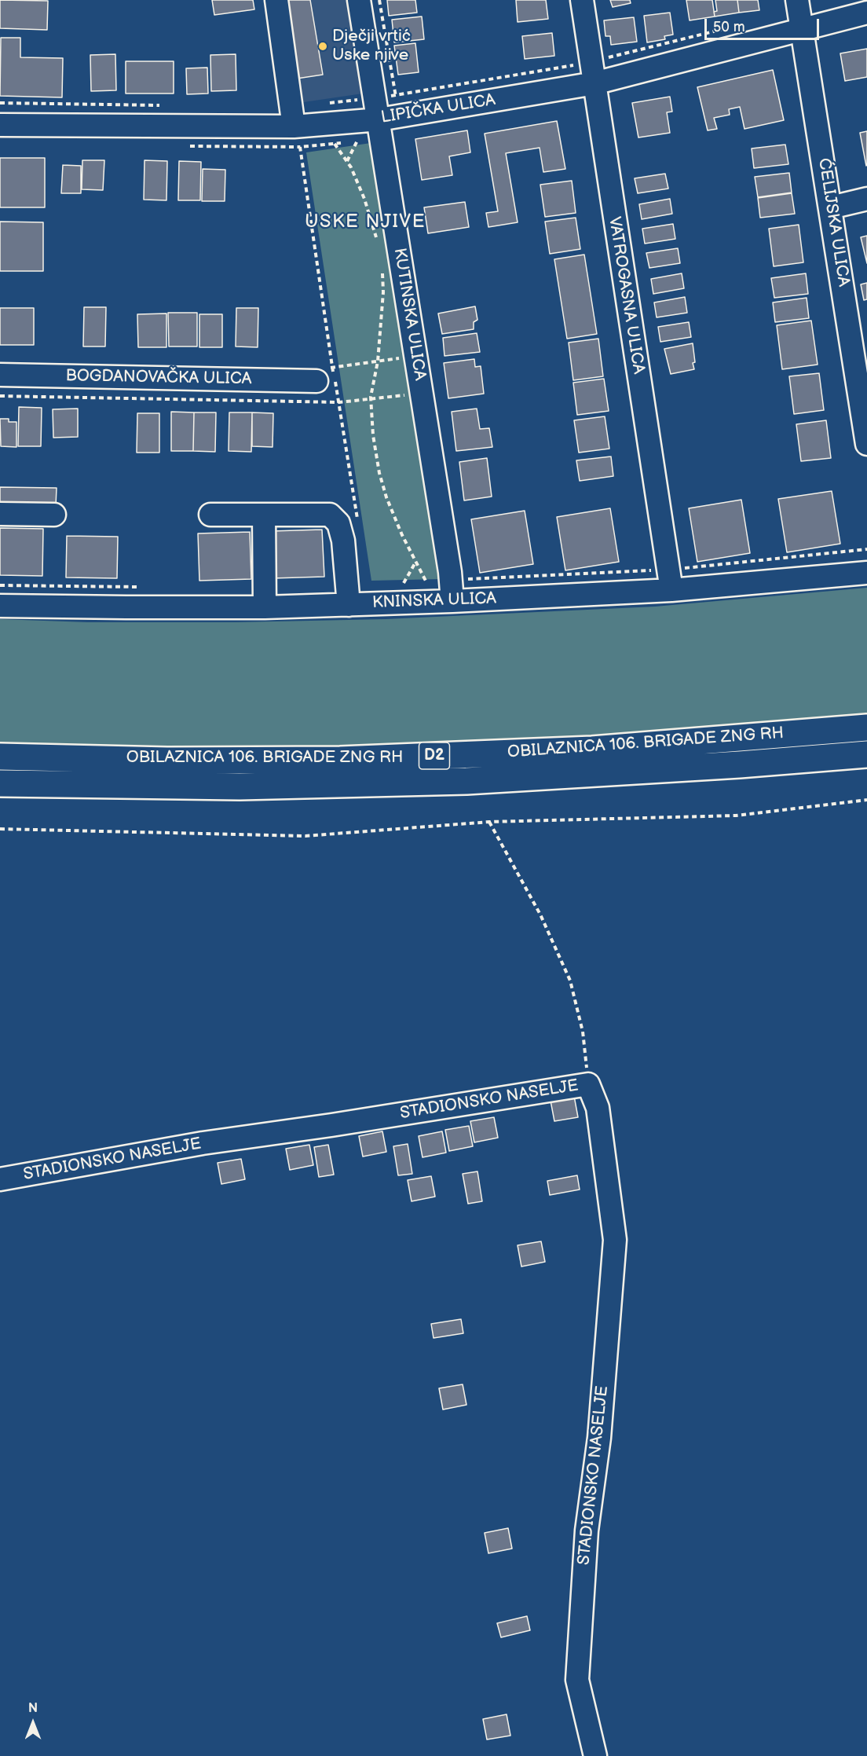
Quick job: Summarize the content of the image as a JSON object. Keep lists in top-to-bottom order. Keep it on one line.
{"streets":{"highway":["OBILAZNICA 106. BRIGADE ZNG RH","D2"],"street":["LIPIČKA ULICA","ĆELIJSKA ULICA","VATROGASNA ULICA","KUTINSKA ULICA","BOGDANOVAČKA ULICA","KNINSKA ULICA","STADIONSKO NASELJE"]},"crossings":[["LIPIČKA ULICA","ĆELIJSKA ULICA"],["LIPIČKA ULICA","VATROGASNA ULICA"],["LIPIČKA ULICA","KUTINSKA ULICA"],["VATROGASNA ULICA","KNINSKA ULICA"],["KUTINSKA ULICA","KNINSKA ULICA"]],"districts":["USKE NJIVE"],"places":["Dječji vrtić Uske njive"],"scale_bar":"50 m","north":"top"}
